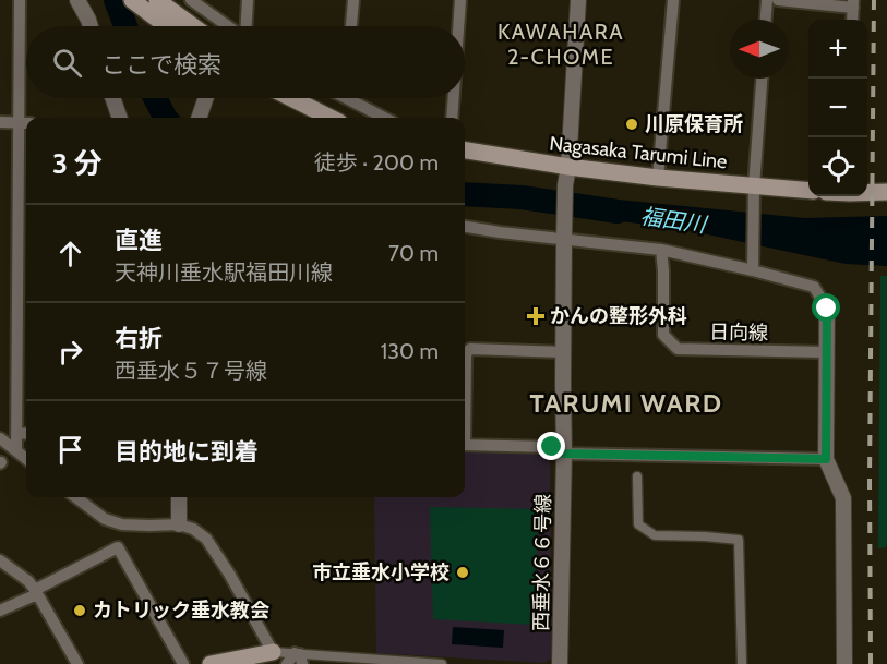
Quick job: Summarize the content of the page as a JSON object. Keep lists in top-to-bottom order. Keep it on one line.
{"streets":{"main road":["Nagasaka Tarumi Line"],"street":["日向線","西垂水６６号線"]},"crossings":[["Nagasaka Tarumi Line","西垂水６６号線"]],"districts":["KAWAHARA 2-CHOME","TARUMI WARD"],"water":["福田川"],"places":{"other":["川原保育所","市立垂水小学校","カトリック垂水教会"],"health":["かんの整形外科"]},"north":"left","page":{"map_buttons":["+","−"],"search":"ここで検索","heading":["3 分","徒歩 · 200 m"],"list":[["直進","天神川垂水駅福田川線","70 m"],["右折","西垂水５７号線","130 m"],"目的地に到着"]}}
